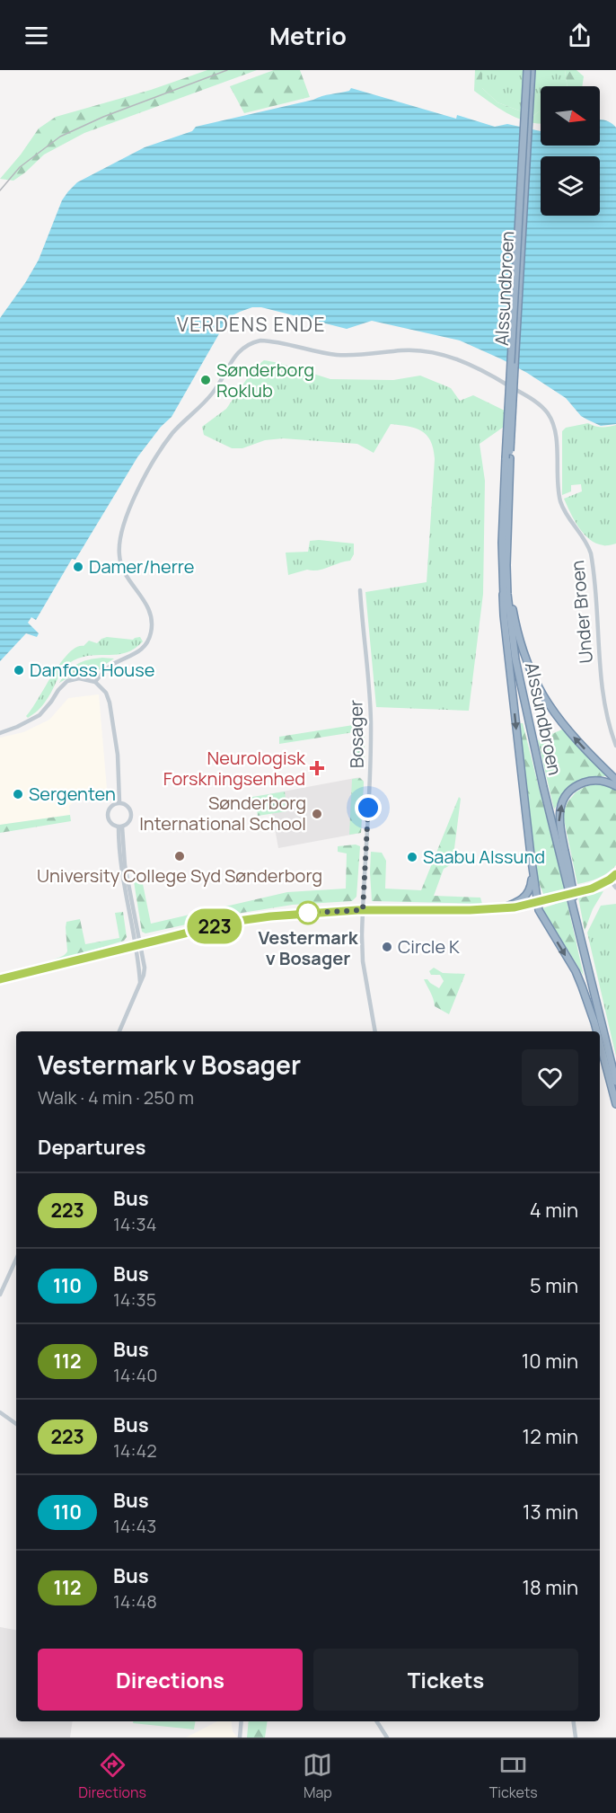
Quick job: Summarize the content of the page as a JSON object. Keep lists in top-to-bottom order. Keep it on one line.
{"streets":{"highway":["Alssundbroen"],"street":["Under Broen","Bosager"]},"districts":["VERDENS ENDE"],"places":{"other":["Sønderborg Roklub","Damer/herre","Danfoss House","Sergenten","Sønderborg International School","University College Syd Sønderborg","Saabu Alssund","Vestermark v Bosager","Circle K"],"health":["Neurologisk Forskningsenhed"]},"lines":["bus line 223"],"north":"right","page":{"header":"Metrio","on_map":"223","heading":[["Vestermark v Bosager","Walk · 4 min · 250 m"],"Departures"],"list":[{"mark":"223","name":"Bus","note":"14:34","value":"4 min"},{"mark":"110","name":"Bus","note":"14:35","value":"5 min"},{"mark":"112","name":"Bus","note":"14:40","value":"10 min"},{"mark":"223","name":"Bus","note":"14:42","value":"12 min"},{"mark":"110","name":"Bus","note":"14:43","value":"13 min"},{"mark":"112","name":"Bus","note":"14:48","value":"18 min"}],"buttons":["Directions","Tickets"],"tabs":["Directions","Map","Tickets"]}}
